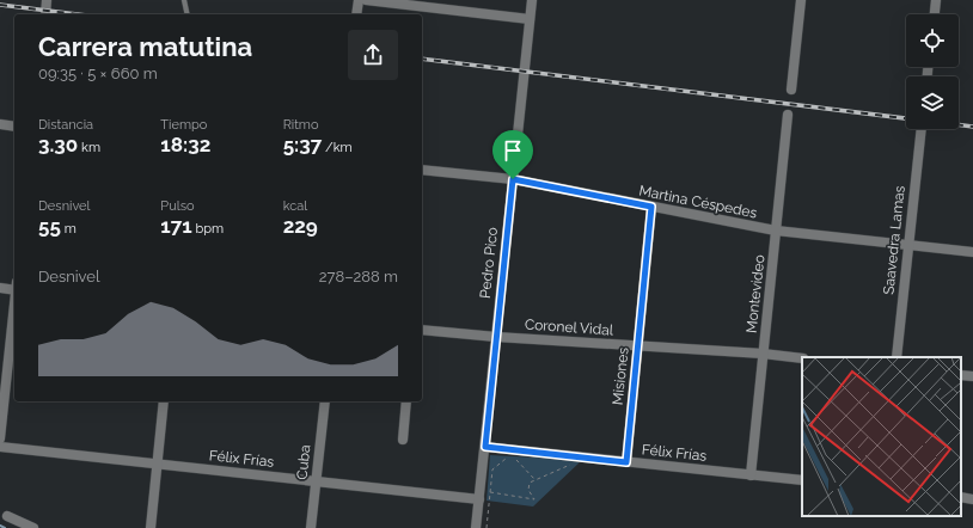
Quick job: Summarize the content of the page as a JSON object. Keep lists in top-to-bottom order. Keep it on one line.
{"streets":{"street":["Martina Céspedes","Saavedra Lamas","Pedro Pico","Montevideo","Coronel Vidal","Misiones","Félix Frías","Cuba"]},"crossings":[["Martina Céspedes","Saavedra Lamas"],["Martina Céspedes","Pedro Pico"],["Martina Céspedes","Montevideo"],["Martina Céspedes","Misiones"],["Pedro Pico","Coronel Vidal"],["Pedro Pico","Félix Frías"],["Montevideo","Coronel Vidal"],["Montevideo","Félix Frías"],["Coronel Vidal","Misiones"],["Misiones","Félix Frías"],["Félix Frías","Cuba"]],"page":{"heading":["Carrera matutina","09:35 · 5 × 660 m"],"stats":[["Distancia","3.30 km"],["Tiempo","18:32"],["Ritmo","5:37 /km"],["Desnivel","55 m"],["Pulso","171 bpm"],["kcal","229"]],"chart":["Desnivel","278–288 m"]}}
